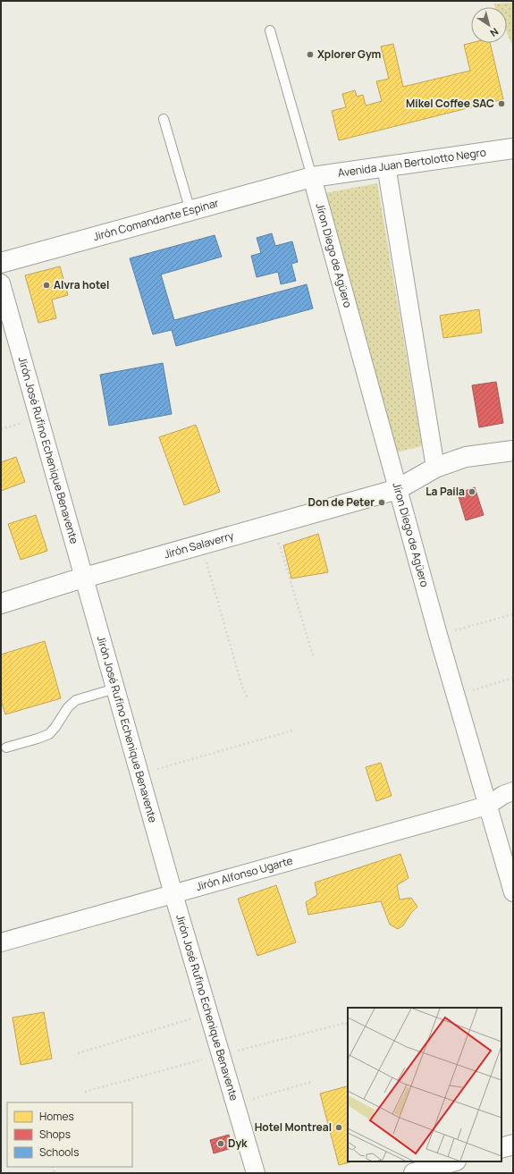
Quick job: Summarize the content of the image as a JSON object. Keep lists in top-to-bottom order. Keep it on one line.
{"streets":{"main road":["Avenida Juan Bertolotto Negro","Jirón Comandante Espinar","Jirón Salaverry"],"street":["Jíron Diego de Agüero","Jirón José Rufino Echenique Benavente","Jirón Alfonso Ugarte"]},"crossings":[["Avenida Juan Bertolotto Negro","Jirón Comandante Espinar"],["Avenida Juan Bertolotto Negro","Jíron Diego de Agüero"],["Jirón Comandante Espinar","Jíron Diego de Agüero"],["Jíron Diego de Agüero","Jirón Salaverry"],["Jíron Diego de Agüero","Jirón Alfonso Ugarte"],["Jirón José Rufino Echenique Benavente","Jirón Salaverry"],["Jirón José Rufino Echenique Benavente","Jirón Alfonso Ugarte"]],"places":["Xplorer Gym","Mikel Coffee SAC","Alvra hotel","La Paila","Don de Peter","Hotel Montreal","Dyk"],"legend":["Homes","Shops","Schools"],"north":"bottom right"}
